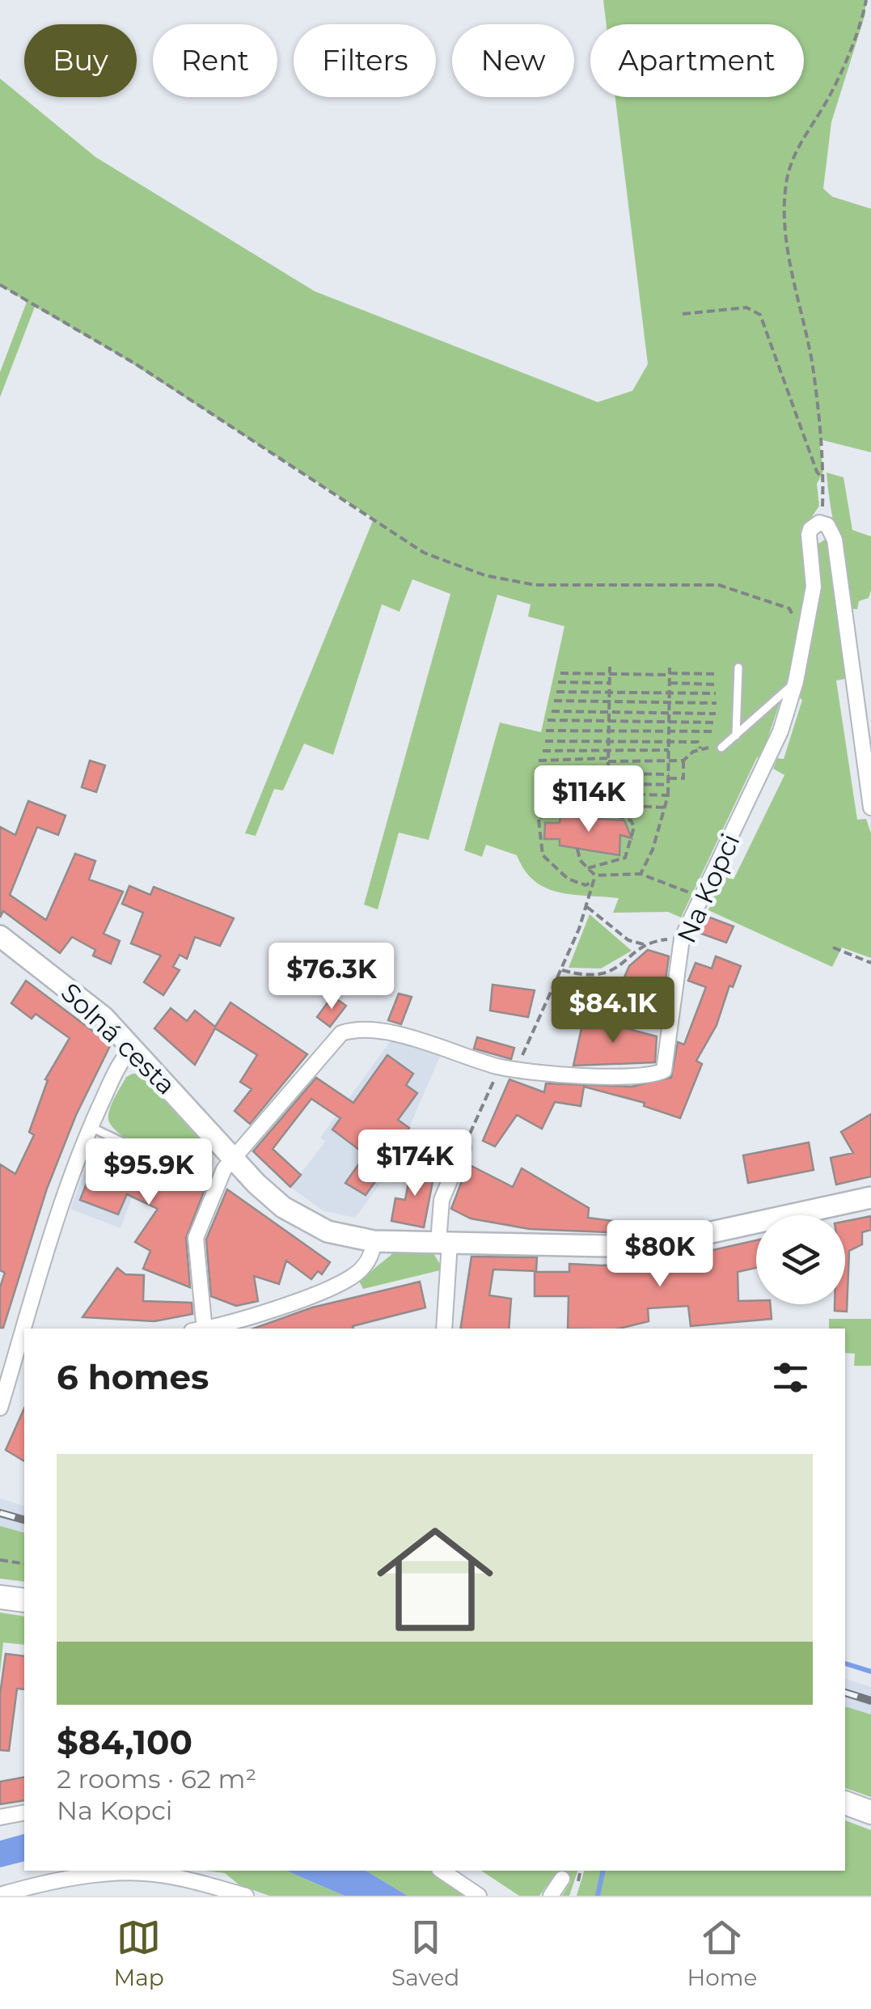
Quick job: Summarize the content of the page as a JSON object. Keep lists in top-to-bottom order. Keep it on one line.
{"streets":{"street":["Na Kopci","Solná cesta"]},"crossings":[["Na Kopci","Solná cesta"]],"page":{"chip":["Buy","Rent","Filters","New","Apartment"],"price":["$114K","$76.3K","$84.1K","$174K","$95.9K","$80K"],"heading":"6 homes","list":[{"name":"$84,100","note":"2 rooms · 62 m² · Na Kopci"}],"tabs":["Map","Saved","Home"]}}
